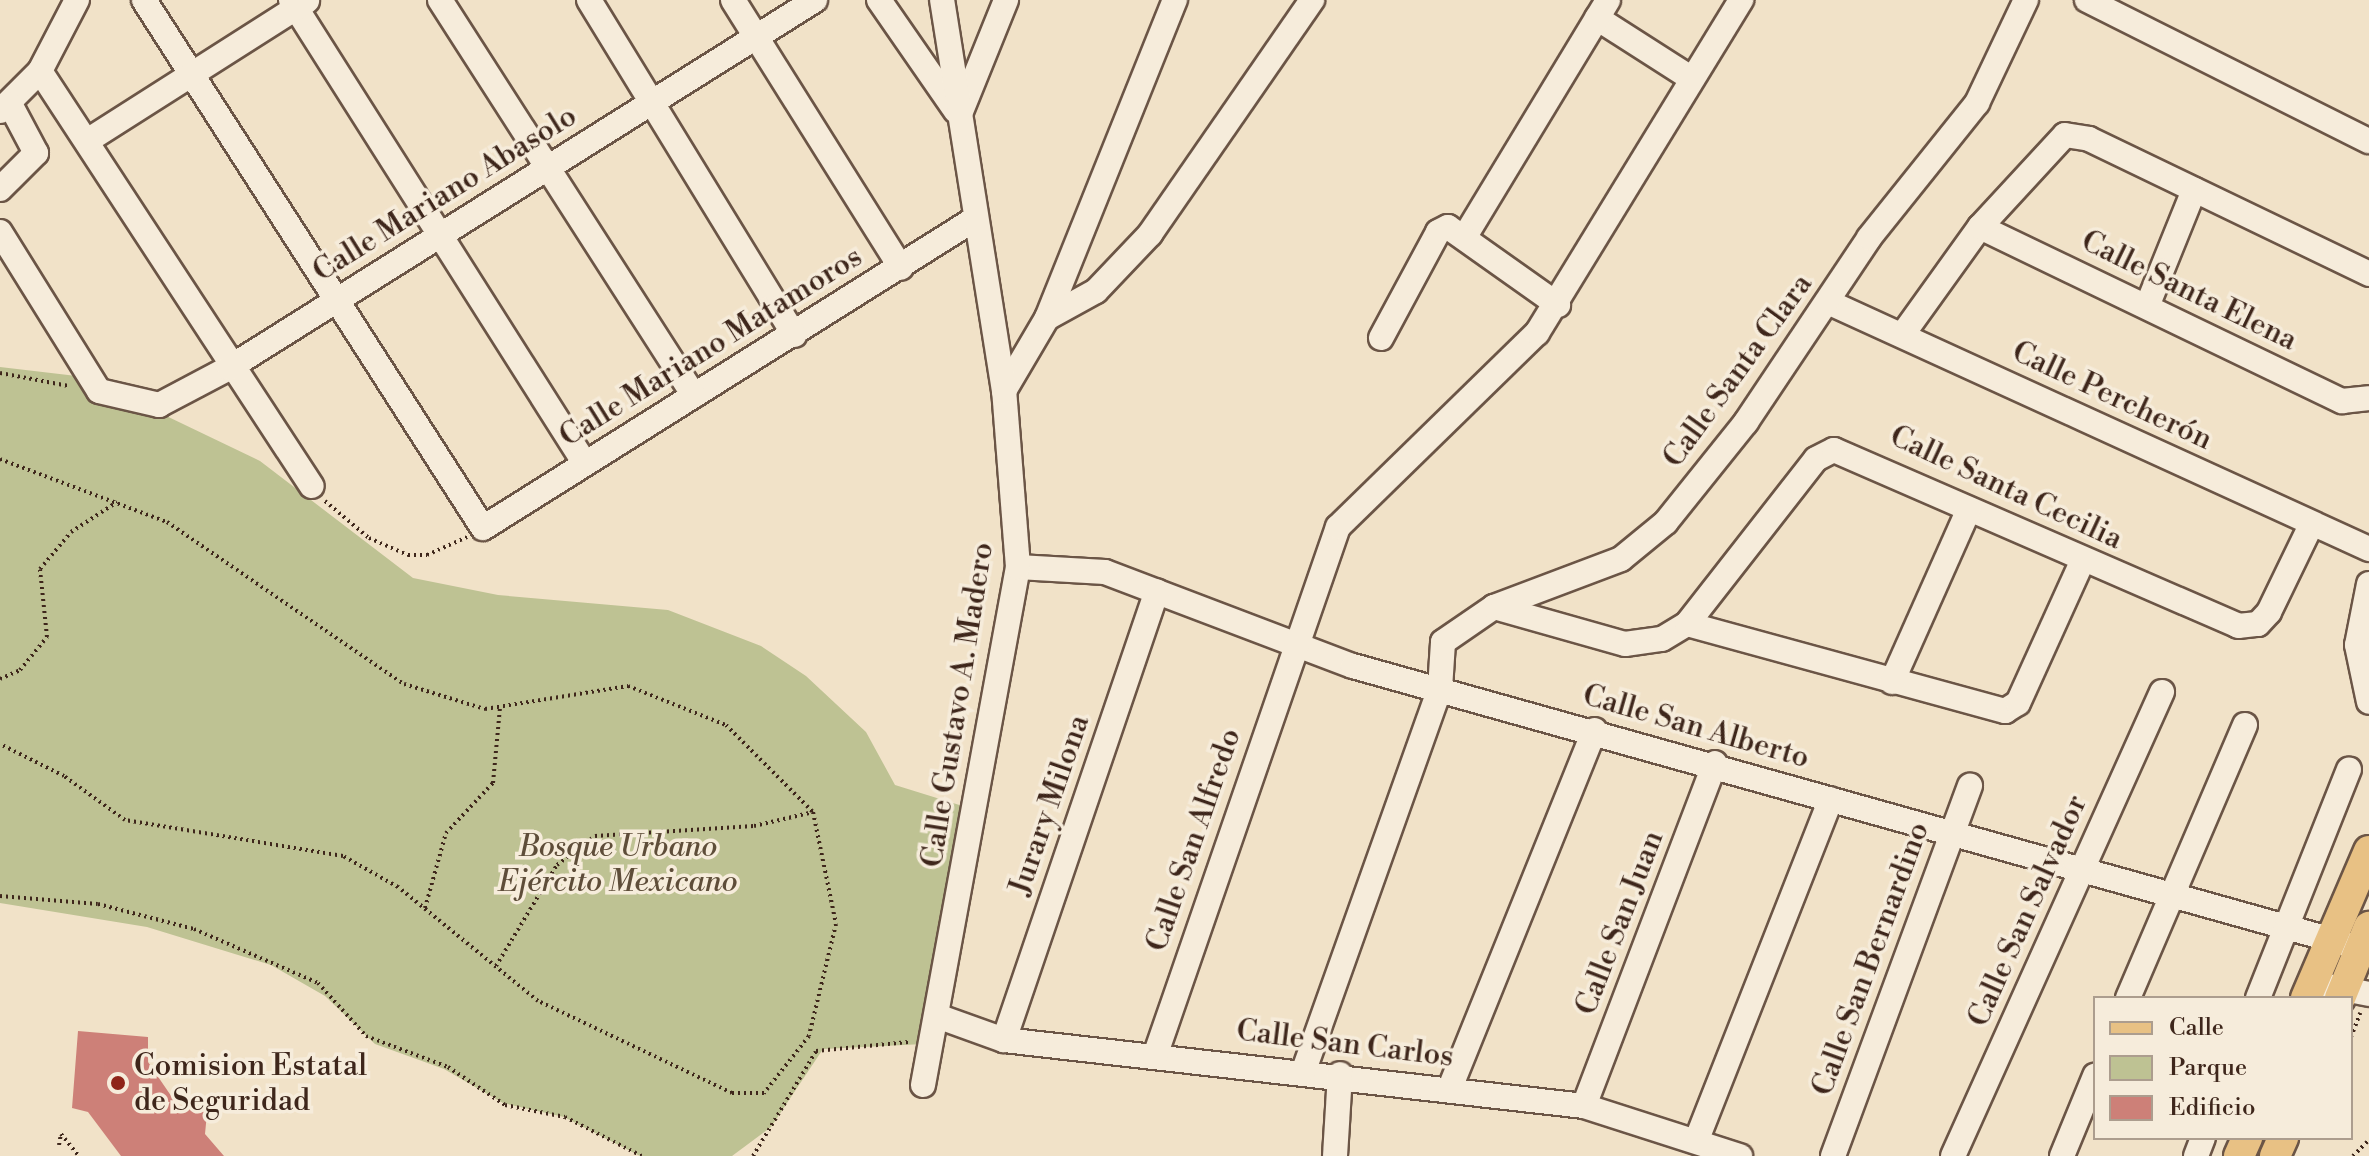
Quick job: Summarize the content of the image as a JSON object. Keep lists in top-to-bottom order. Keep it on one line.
{"streets":{"street":["Calle Mariano Abasolo","Calle Santa Elena","Calle Mariano Matamoros","Calle Santa Clara","Calle Percherón","Calle Santa Cecilia","Calle Gustavo A. Madero","Calle San Alberto","Jurary Milona","Calle San Alfredo","Calle San Salvador","Calle San Juan","Calle San Bernardino","Calle San Carlos"]},"crossings":[["Calle Mariano Matamoros","Calle Gustavo A. Madero"],["Calle Santa Clara","Calle Percherón"],["Calle Santa Clara","Calle San Alberto"],["Calle Percherón","Calle Santa Cecilia"],["Calle Gustavo A. Madero","Calle San Alberto"],["Calle Gustavo A. Madero","Calle San Carlos"],["Calle San Alberto","Jurary Milona"],["Calle San Alberto","Calle San Alfredo"],["Calle San Alberto","Calle San Salvador"],["Calle San Alberto","Calle San Juan"],["Calle San Alberto","Calle San Bernardino"],["Jurary Milona","Calle San Carlos"],["Calle San Alfredo","Calle San Carlos"],["Calle San Juan","Calle San Carlos"]],"parks":["Bosque Urbano Ejército Mexicano"],"places":["Comision Estatal de Seguridad"],"legend":["Calle","Parque","Edificio"]}
